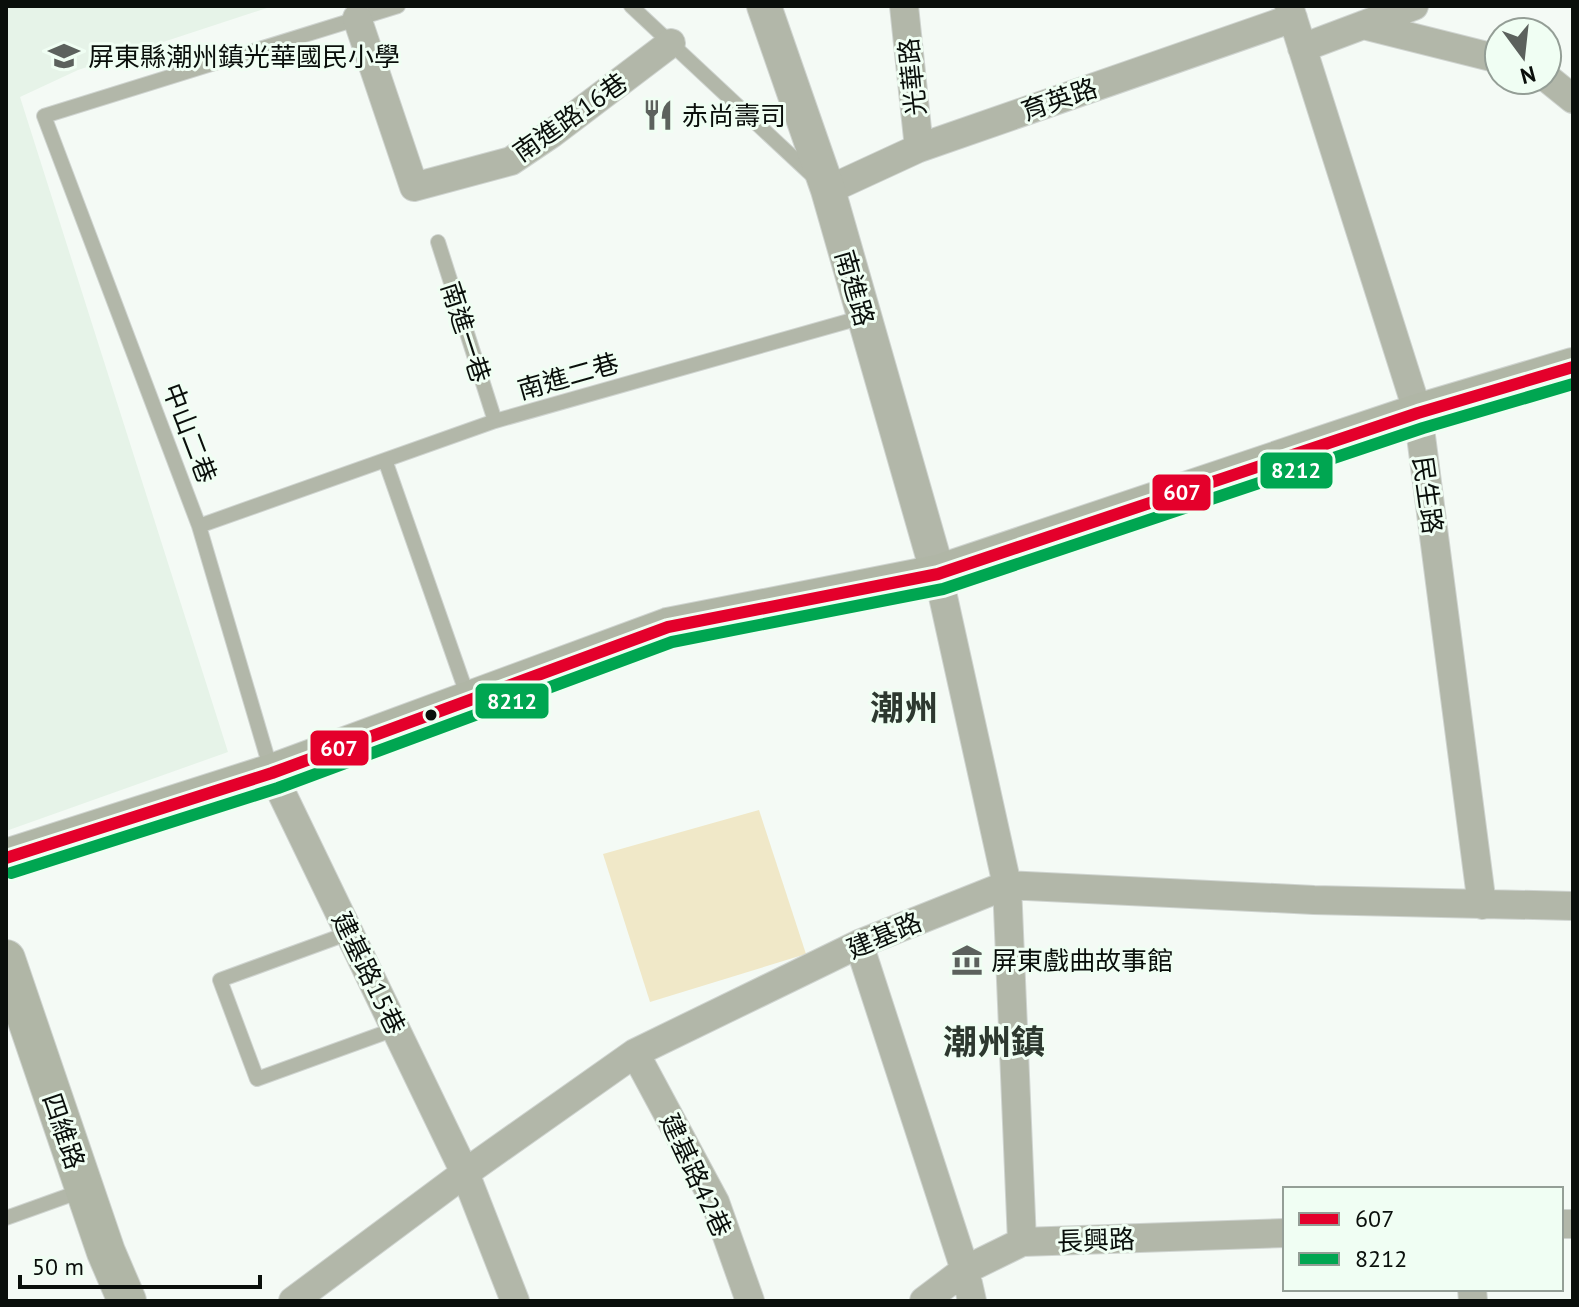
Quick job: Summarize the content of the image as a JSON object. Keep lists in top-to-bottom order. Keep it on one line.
{"streets":{"main road":["四維路"],"street":["光華路","育英路","南進路16巷","南進路","民生路","建基路","建基路15巷","建基路42巷","長興路"],"lane":["南進一巷","南進二巷","中山二巷"]},"crossings":[["光華路","育英路"],["育英路","南進路"],["育英路","民生路"],["南進路16巷","中山二巷"],["南進路","南進二巷"],["南進一巷","南進二巷"],["南進二巷","中山二巷"],["中山二巷","建基路15巷"],["民生路","建基路"],["建基路","建基路15巷"],["建基路","建基路42巷"]],"districts":["潮州","潮州鎮"],"places":{"school or university":["屏東縣潮州鎮光華國民小學"],"restaurant":["赤尚壽司"],"museum":["屏東戲曲故事館"]},"lines":["transit line 607","transit line 8212"],"legend":["607","8212"],"scale_bar":"50 m","north":"bottom"}
